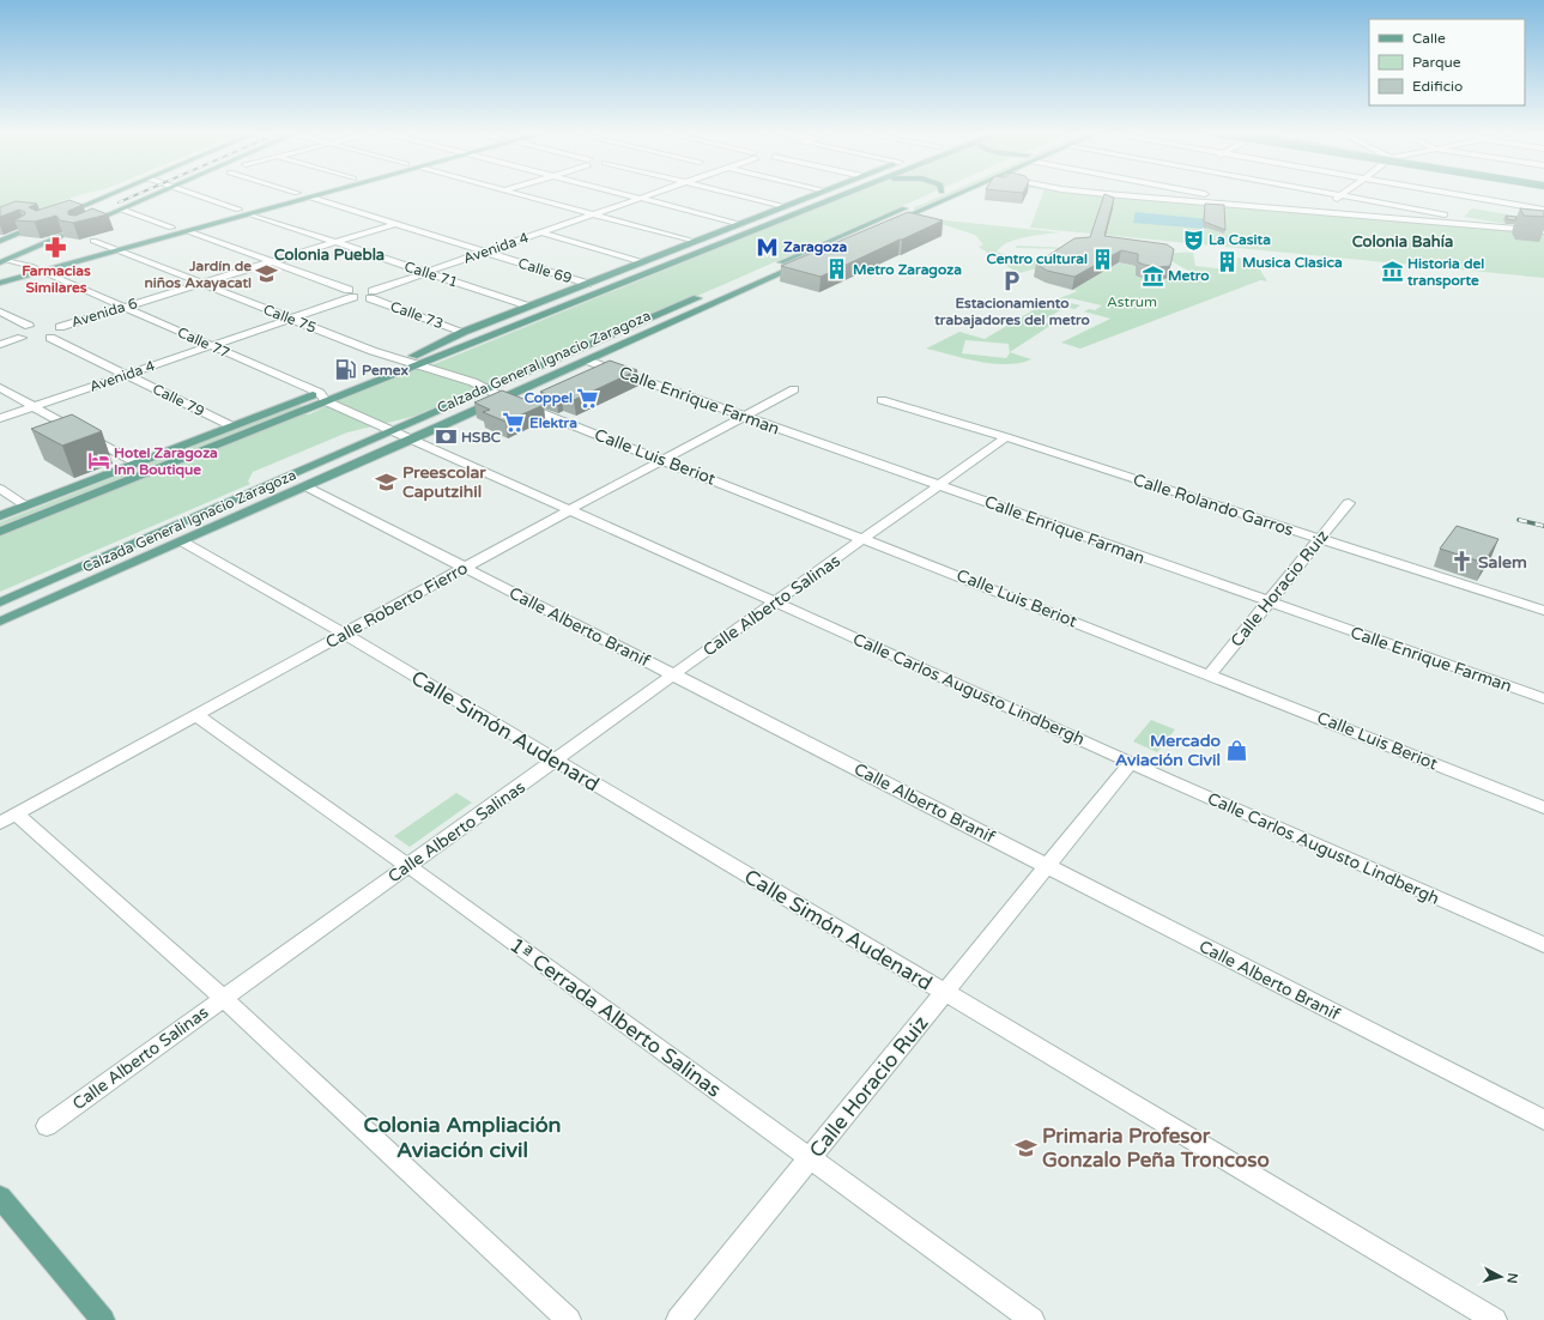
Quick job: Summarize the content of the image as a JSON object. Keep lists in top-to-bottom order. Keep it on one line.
{"streets":{"main road":["Calzada General Ignacio Zaragoza"],"street":["Avenida 4","Calle 69","Calle 71","Avenida 6","Calle 73","Calle 75","Calle 77","Calle 79","Calle Enrique Farman","Calle Luis Beriot","Calle Rolando Garros","Calle Horacio Ruiz","Calle Roberto Fierro","Calle Alberto Salinas","Calle Alberto Branif","Calle Carlos Augusto Lindbergh","Calle Simón Audenard","1ª Cerrada Alberto Salinas"]},"crossings":[["Avenida 4","Calle 69"],["Avenida 4","Calle 71"],["Avenida 4","Avenida 6"],["Avenida 4","Calle 73"],["Avenida 4","Calle 75"],["Avenida 4","Calle 77"],["Avenida 4","Calle 79"],["Calle 69","Avenida 6"],["Calle 71","Avenida 6"],["Avenida 6","Calle 75"],["Avenida 6","Calle 77"],["Calle 75","Calzada General Ignacio Zaragoza"],["Calle 75","Calle Luis Beriot"],["Calle 77","Calzada General Ignacio Zaragoza"],["Calle 77","Calle Carlos Augusto Lindbergh"],["Calzada General Ignacio Zaragoza","Calle Enrique Farman"],["Calzada General Ignacio Zaragoza","Calle Luis Beriot"],["Calzada General Ignacio Zaragoza","Calle Alberto Branif"],["Calzada General Ignacio Zaragoza","Calle Carlos Augusto Lindbergh"],["Calzada General Ignacio Zaragoza","Calle Simón Audenard"],["Calle Enrique Farman","Calle Horacio Ruiz"],["Calle Enrique Farman","Calle Roberto Fierro"],["Calle Enrique Farman","Calle Alberto Salinas"],["Calle Luis Beriot","Calle Horacio Ruiz"],["Calle Luis Beriot","Calle Roberto Fierro"],["Calle Luis Beriot","Calle Alberto Salinas"],["Calle Rolando Garros","Calle Horacio Ruiz"],["Calle Rolando Garros","Calle Alberto Salinas"],["Calle Horacio Ruiz","Calle Alberto Branif"],["Calle Horacio Ruiz","Calle Carlos Augusto Lindbergh"],["Calle Horacio Ruiz","Calle Simón Audenard"],["Calle Horacio Ruiz","1ª Cerrada Alberto Salinas"],["Calle Roberto Fierro","Calle Alberto Branif"],["Calle Roberto Fierro","Calle Carlos Augusto Lindbergh"],["Calle Roberto Fierro","Calle Simón Audenard"],["Calle Roberto Fierro","1ª Cerrada Alberto Salinas"],["Calle Alberto Salinas","Calle Alberto Branif"],["Calle Alberto Salinas","Calle Carlos Augusto Lindbergh"],["Calle Alberto Salinas","Calle Simón Audenard"],["Calle Alberto Salinas","1ª Cerrada Alberto Salinas"]],"districts":["Colonia Bahía","Colonia Puebla","Colonia Ampliación Aviación civil"],"parks":["Astrum"],"places":{"theatre":["La Casita"],"metro station":["Zaragoza"],"pharmacy":["Farmacias Similares"],"building":["Centro cultural","Musica Clasica","Metro Zaragoza"],"museum":["Historia del transporte","Metro"],"school or university":["Jardín de niños Axayacatl","Preescolar Caputzihil","Primaria Profesor Gonzalo Peña Troncoso"],"parking":["Estacionamiento trabajadores del metro"],"fuel station":["Pemex"],"supermarket":["Coppel","Elektra"],"bank":["HSBC"],"hotel":["Hotel Zaragoza Inn Boutique"],"church":["Salem"],"shop":["Mercado Aviación Civil"]},"legend":["Calle","Parque","Edificio"],"north":"right"}
